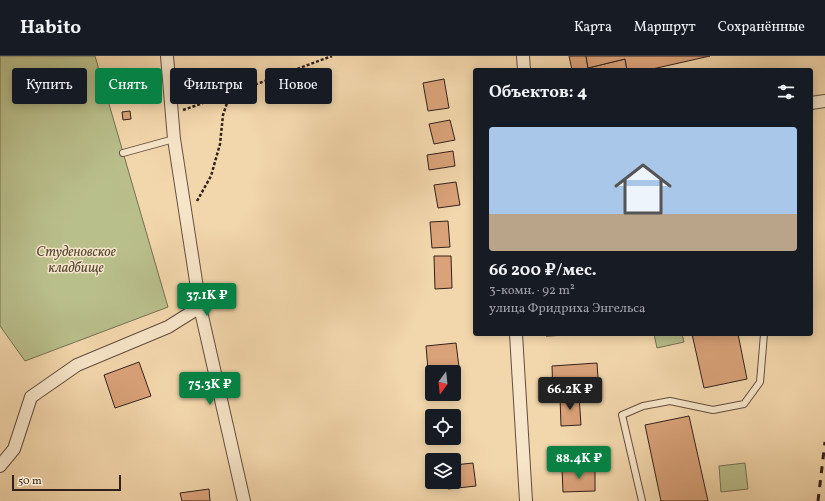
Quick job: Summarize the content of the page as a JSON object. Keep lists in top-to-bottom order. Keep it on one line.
{"parks":["Студеновское кладбище"],"scale_bar":"50 m","north":"bottom","page":{"header":"Habito","nav":["Карта","Маршрут","Сохранённые"],"chip":["Купить","Снять","Фильтры","Новое"],"heading":"Объектов: 4","list":[{"name":"66 200 ₽/мес.","note":"3-комн. · 92 m² · улица Фридриха Энгельса"}],"price":["37.1K ₽","75.3K ₽","66.2K ₽","88.4K ₽"],"scale":"50 m"}}
